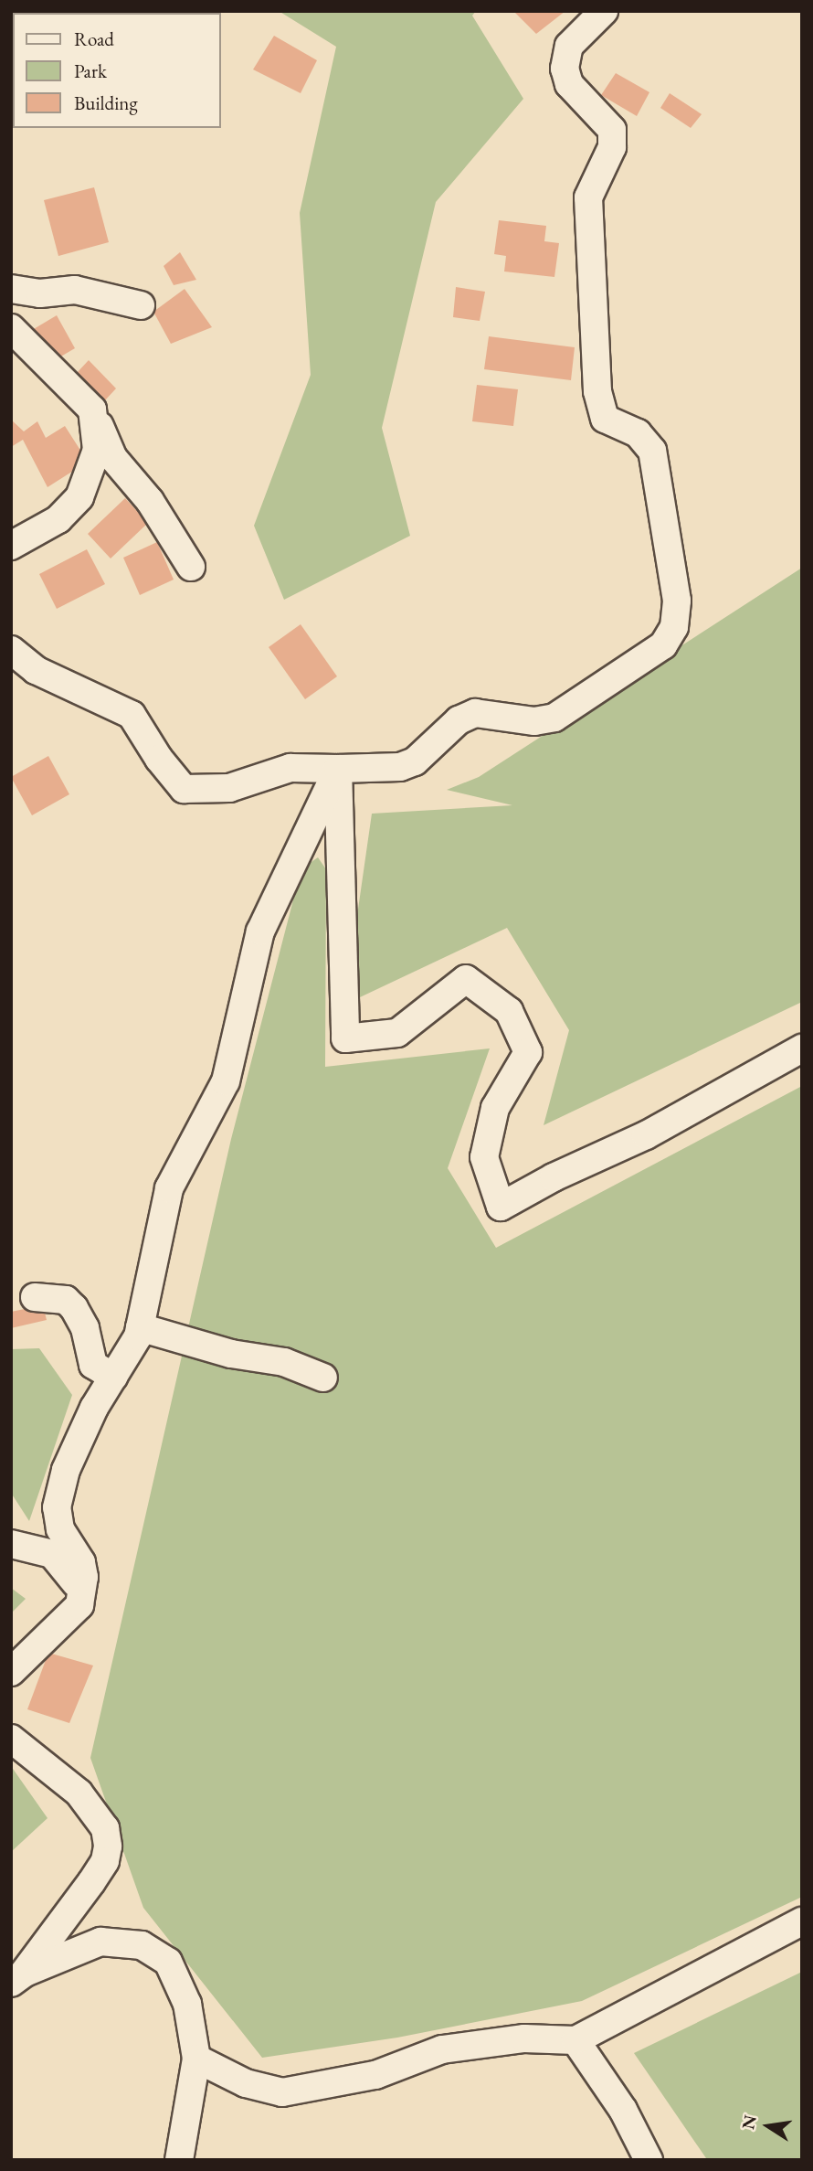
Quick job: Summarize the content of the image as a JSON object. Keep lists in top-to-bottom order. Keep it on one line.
{"legend":["Road","Park","Building"],"north":"left"}
